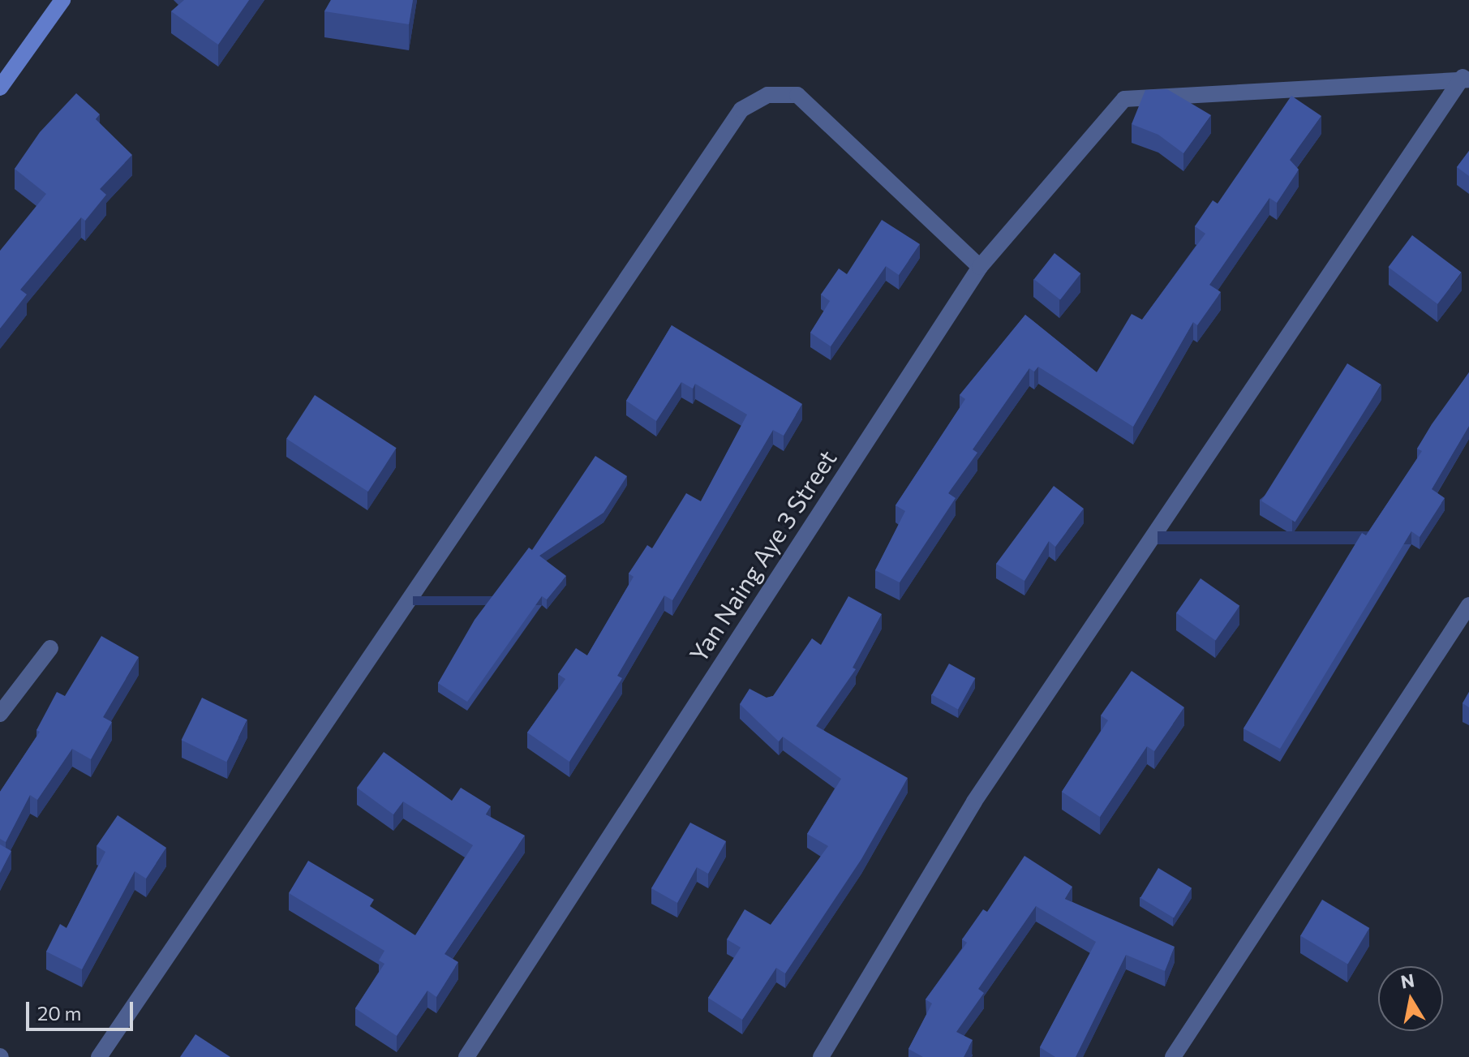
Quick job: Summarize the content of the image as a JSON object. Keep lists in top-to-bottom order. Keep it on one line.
{"streets":{"street":["Yan Naing Aye 3 Street"]},"scale_bar":"20 m","north":"top"}
